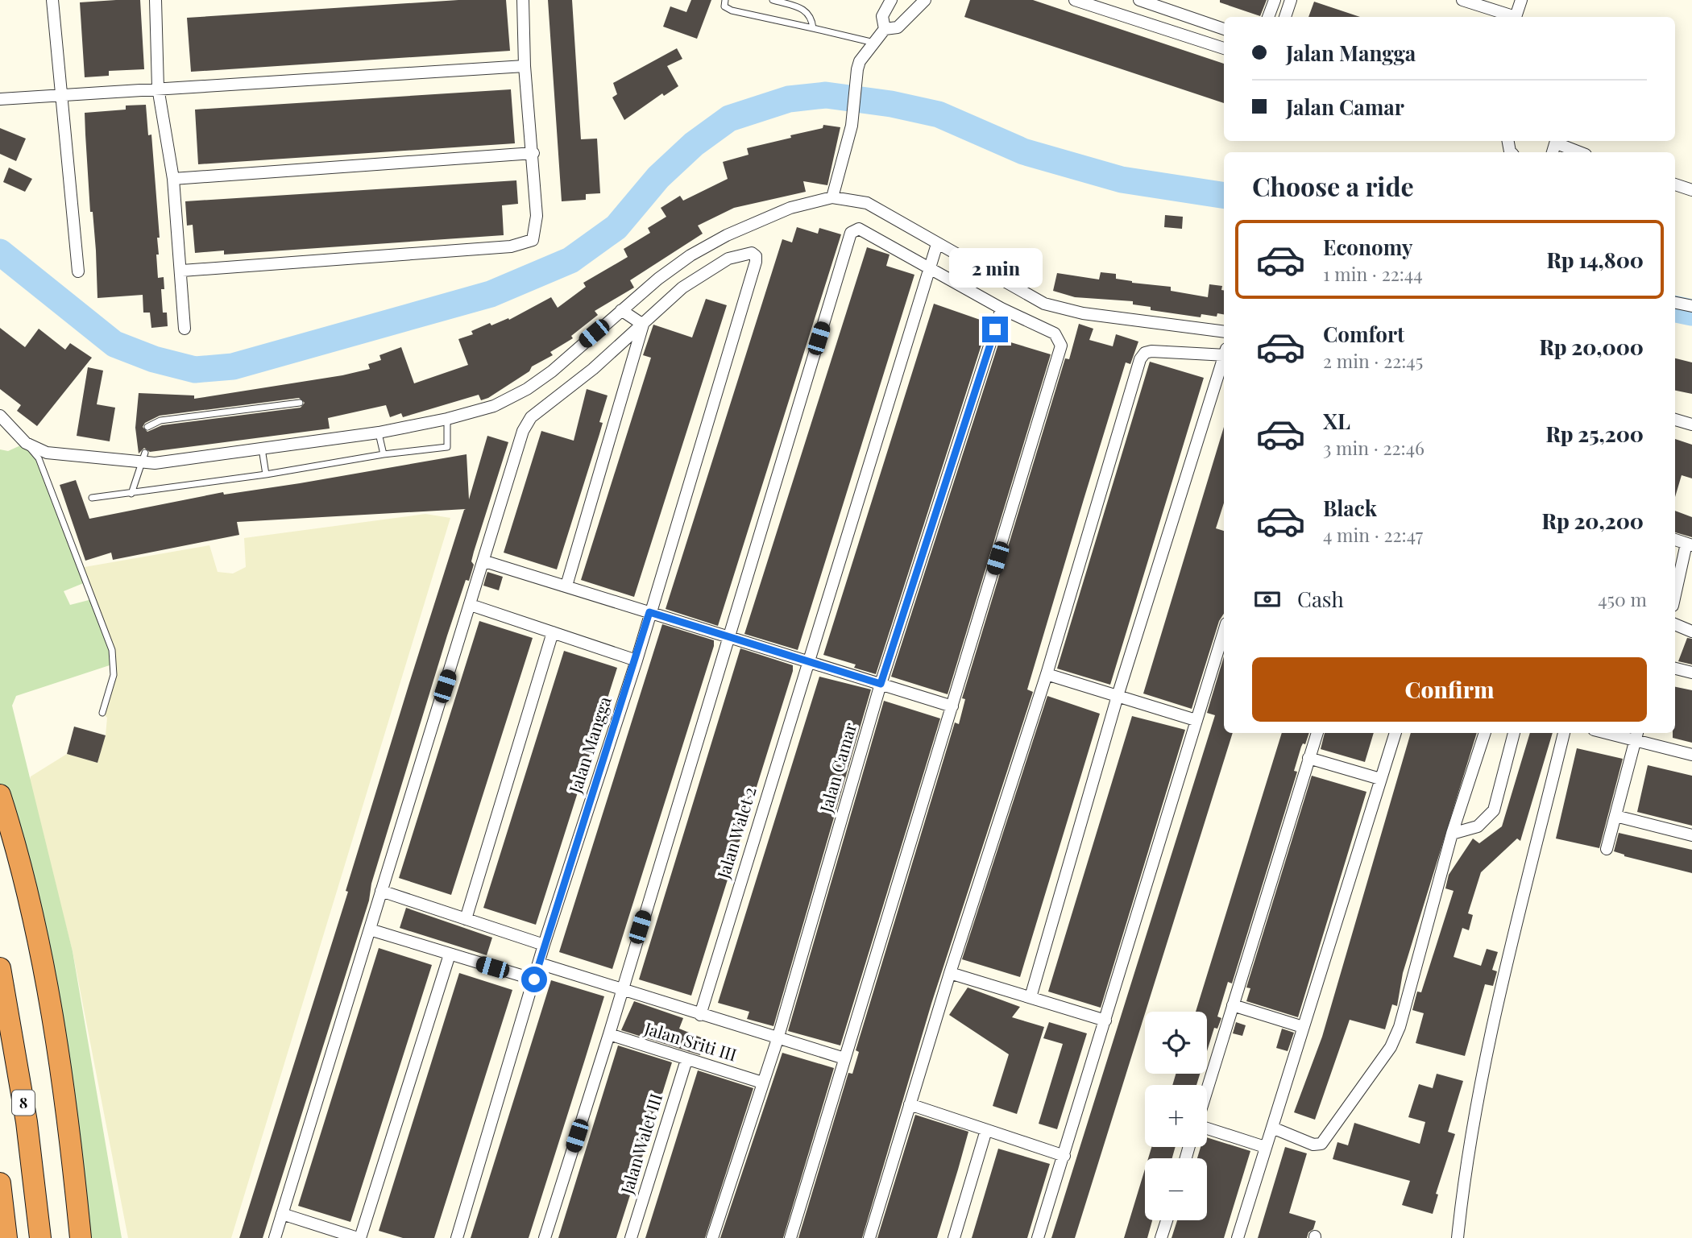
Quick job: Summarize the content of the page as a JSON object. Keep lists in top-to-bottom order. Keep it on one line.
{"streets":{"highway":["8"],"street":["Jalan Mangga","Jalan Camar","Jalan Walet 2","Jalan Sriti III","Jalan Walet III"]},"crossings":[["Jalan Camar","Jalan Sriti III"],["Jalan Sriti III","Jalan Walet III"]],"page":{"banner":["Jalan Mangga","Jalan Camar"],"heading":"Choose a ride","list":[{"name":"Economy","note":"1 min · 22:44","value":"Rp 14,800"},{"name":"Comfort","note":"2 min · 22:45","value":"Rp 20,000"},{"name":"XL","note":"3 min · 22:46","value":"Rp 25,200"},{"name":"Black","note":"4 min · 22:47","value":"Rp 20,200"}],"bubble":"2 min","pay":["Cash","450 m"],"buttons":"Confirm","map_buttons":["+","−"]}}
